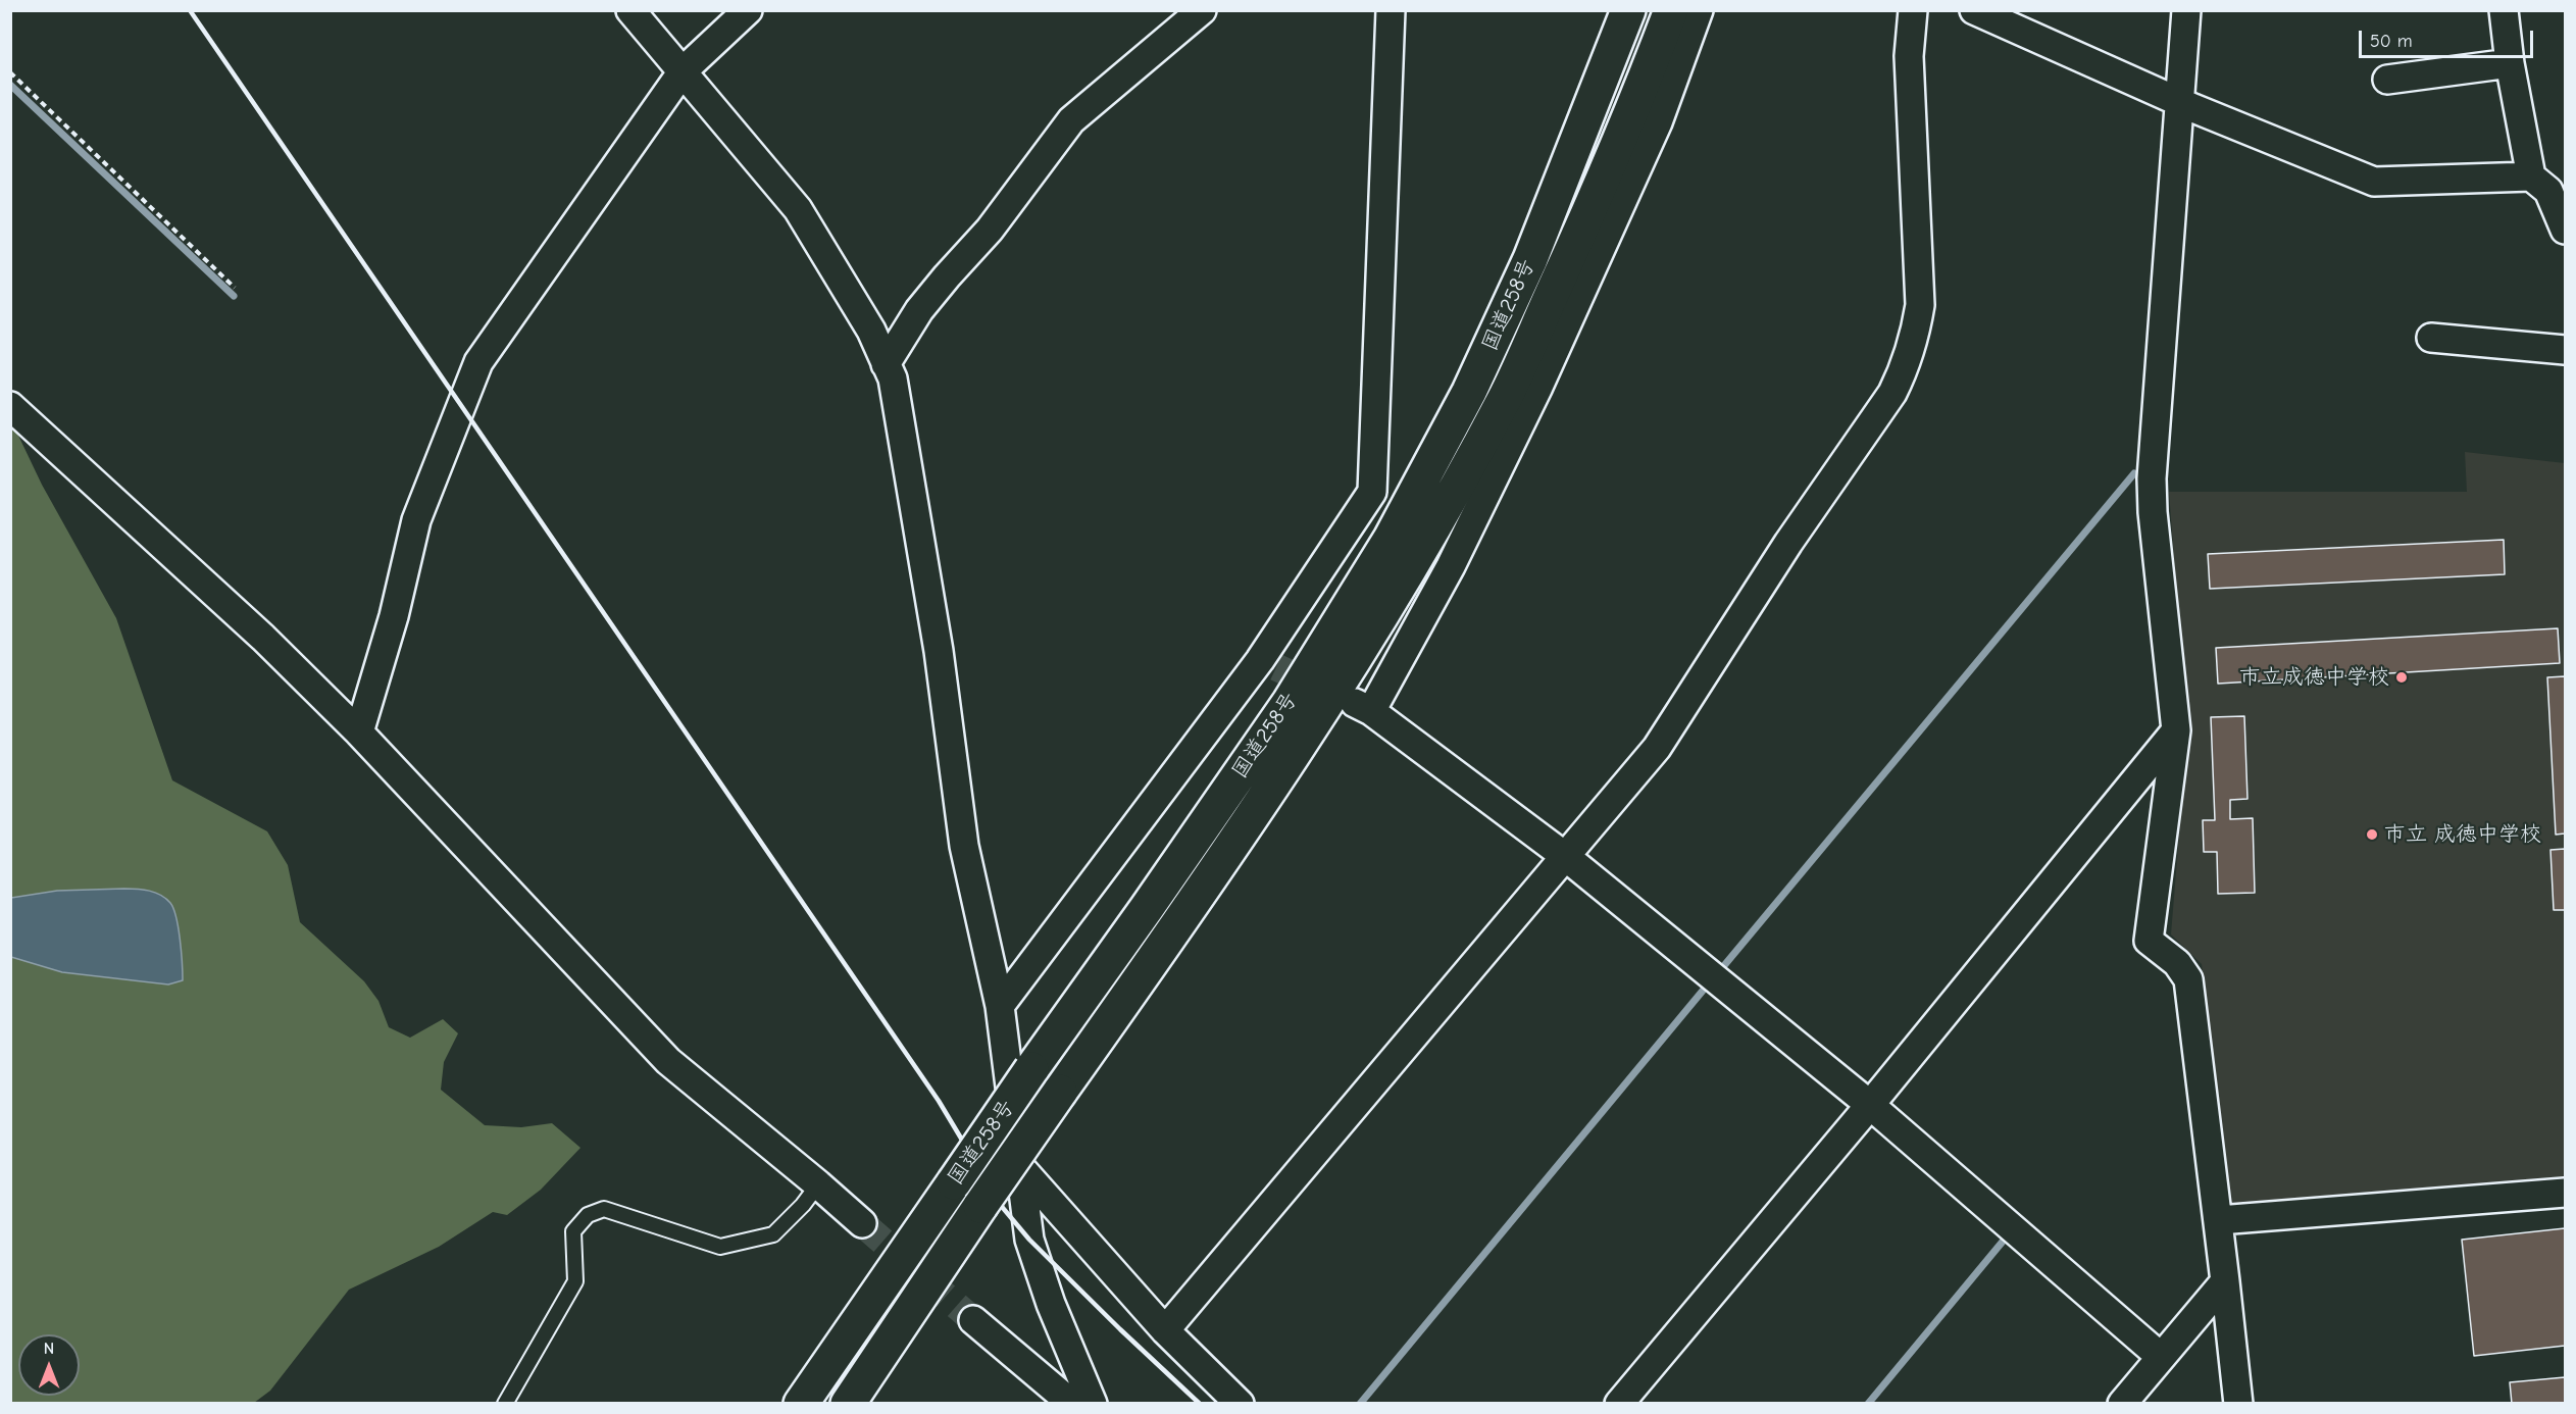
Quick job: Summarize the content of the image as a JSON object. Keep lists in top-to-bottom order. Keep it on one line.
{"streets":{"highway":["国道258号"]},"places":["市立成徳中学校","市立 成徳中学校"],"scale_bar":"50 m","north":"top"}
